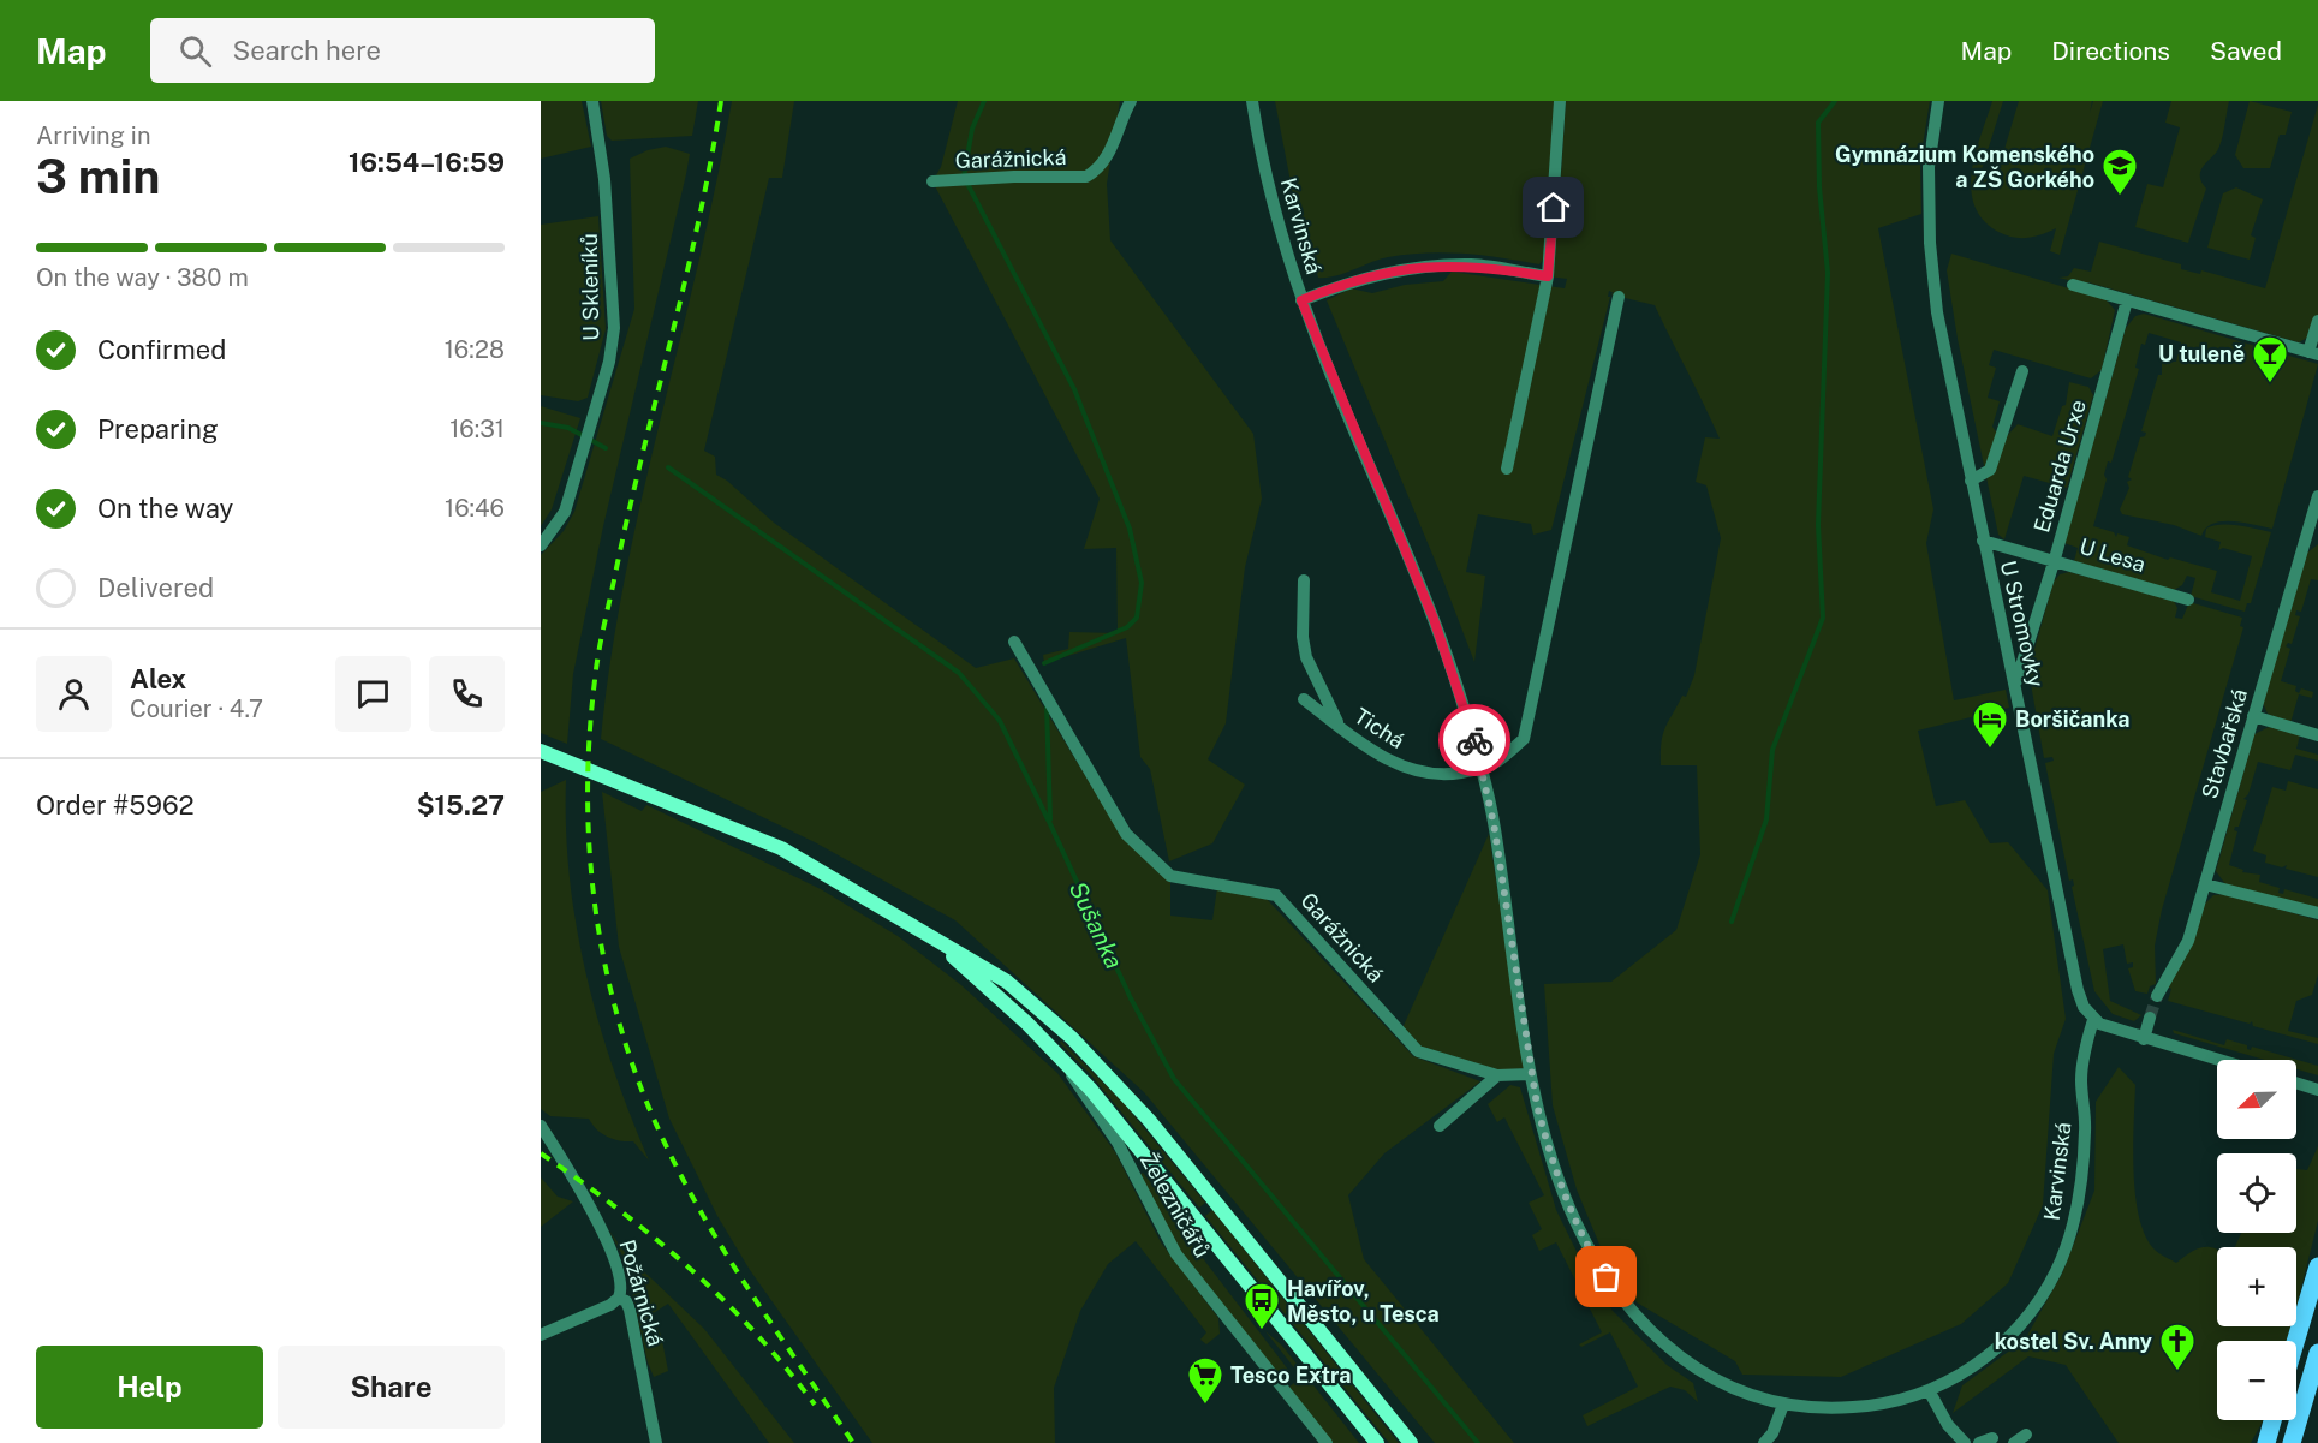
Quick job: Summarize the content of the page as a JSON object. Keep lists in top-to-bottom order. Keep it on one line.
{"streets":{"street":["Garážnická","Karvinská","U Skleníků","Eduarda Urxe","U Lesa","U Stromovky","Tichá","Stavbařská","Železničářů","Požárnická"]},"crossings":[["Garážnická","Karvinská"],["Karvinská","U Stromovky"],["Karvinská","Tichá"],["Eduarda Urxe","U Lesa"],["Eduarda Urxe","U Stromovky"],["U Lesa","U Stromovky"]],"water":["Sušanka"],"places":{"school or university":["Gymnázium Komenského a ZŠ Gorkého"],"bar":["U tuleně"],"hotel":["Boršičanka"],"bus stop":["Havířov, Město, u Tesca"],"church":["kostel Sv. Anny"],"supermarket":["Tesco Extra"]},"north":"bottom left","page":{"header":"Map","search":"Search here","nav":["Map","Directions","Saved"],"heading":["3 min","Arriving in","16:54–16:59"],"panel":["Alex","Courier · 4.7","Order #5962","$15.27"],"bar":"On the way · 380 m","list":[["Confirmed","16:28"],["Preparing","16:31"],["On the way","16:46"],"Delivered"],"map_buttons":["+","−"],"buttons":["Help","Share"]}}
